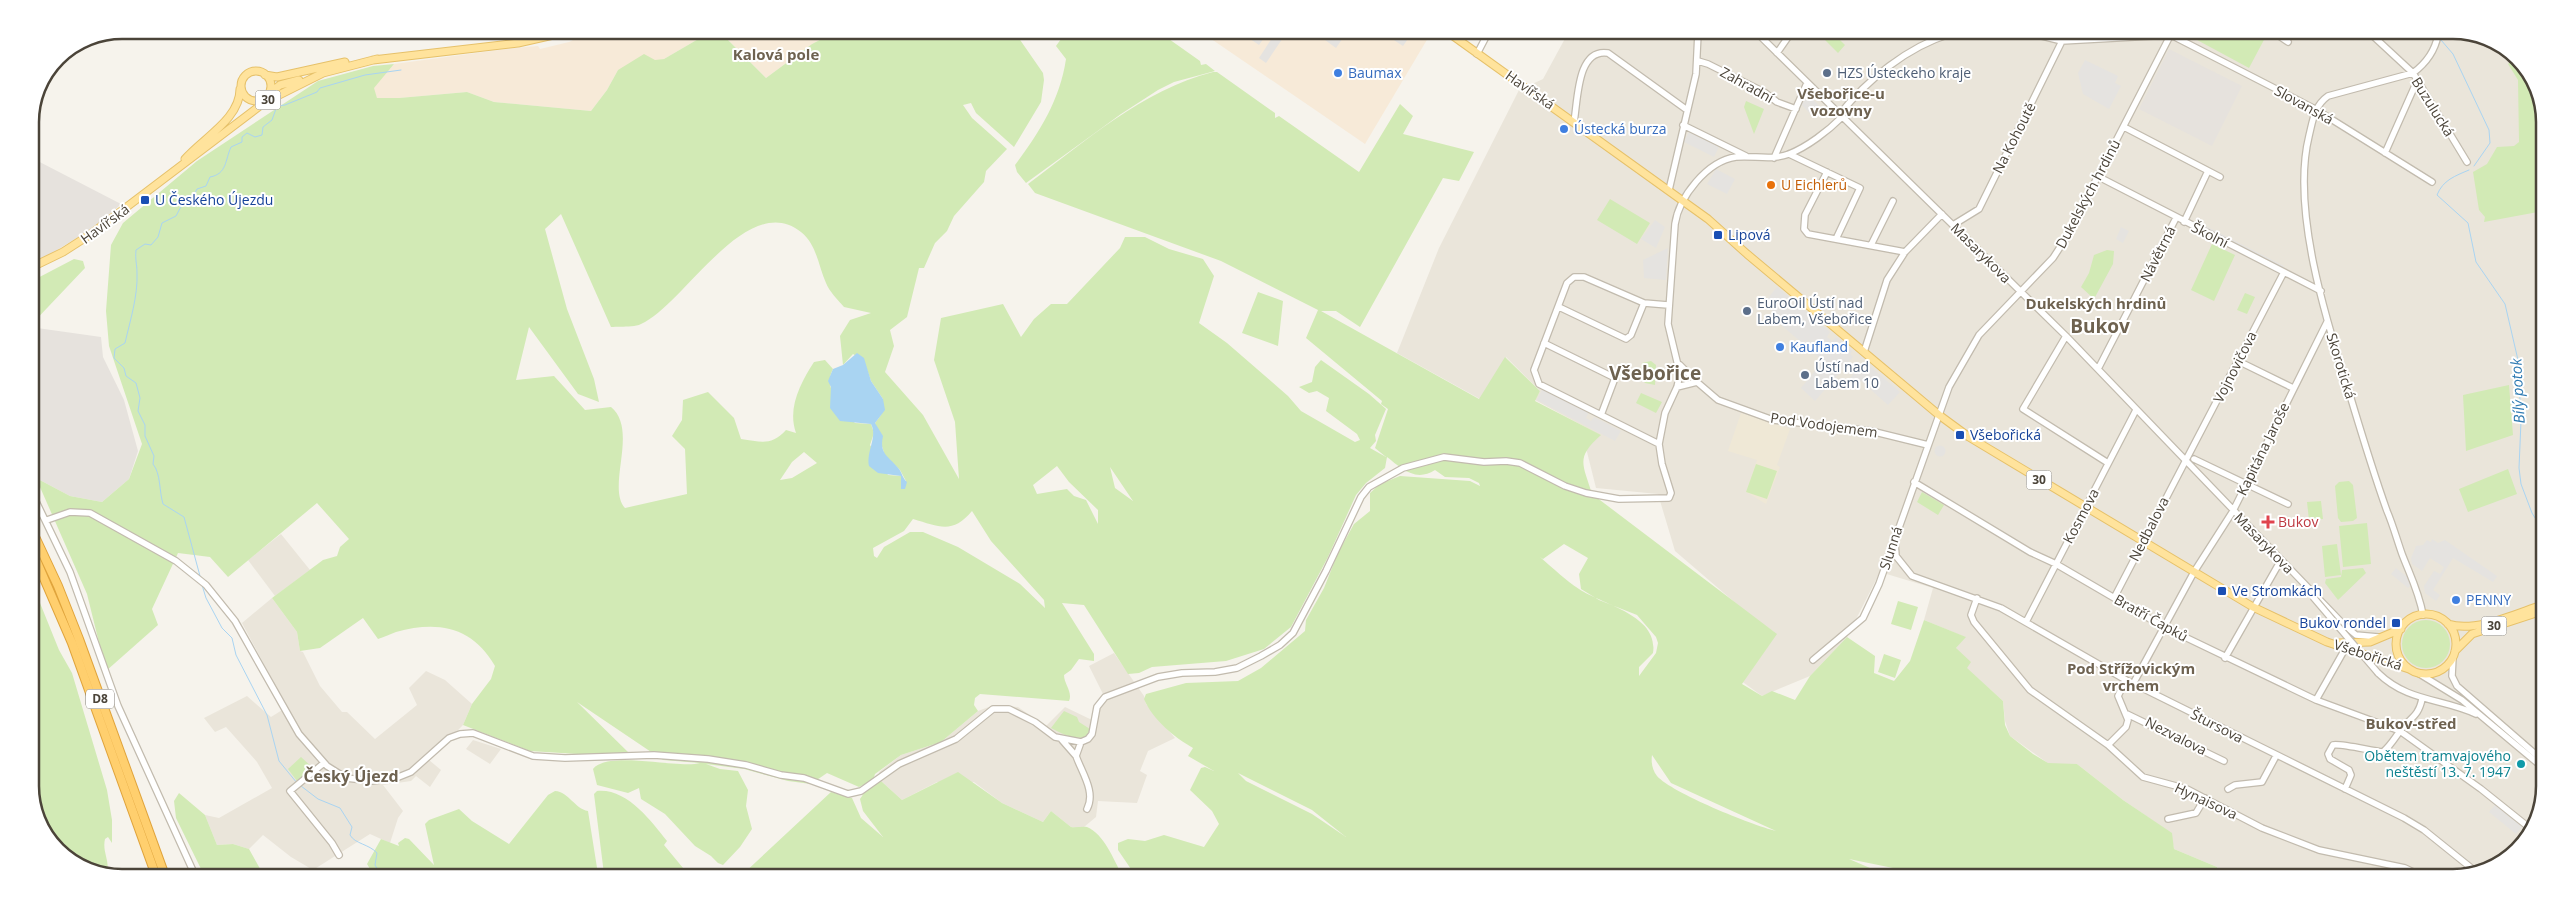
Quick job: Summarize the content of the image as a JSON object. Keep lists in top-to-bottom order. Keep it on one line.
{"streets":{"highway":["D8"],"main road":["Havířská","30","Všebořická"],"street":["Zahradní","Slovanská","Buzulucká","Na Kohoutě","Dukelských hrdinů","Školní","Masarykova","Návětrná","Skorotická","Vojnovičova","Pod Vodojemem","Kapitána Jaroše","Kosmova","Nedbalova","Slunná","Bratří Čapků","Štursova","Nezvalova","Hynaisova"]},"crossings":[["Havířská","30"],["Havířská","Všebořická"],["30","Masarykova"],["30","Skorotická"],["30","Všebořická"],["Slovanská","Skorotická"],["Na Kohoutě","Masarykova"],["Dukelských hrdinů","Školní"],["Dukelských hrdinů","Masarykova"],["Dukelských hrdinů","Slunná"],["Dukelských hrdinů","Všebořická"],["Školní","Návětrná"],["Školní","Skorotická"],["Školní","Vojnovičova"],["Masarykova","Návětrná"],["Masarykova","Skorotická"],["Masarykova","Vojnovičova"],["Masarykova","Kapitána Jaroše"],["Masarykova","Kosmova"],["Masarykova","Nedbalova"],["Masarykova","Všebořická"],["Skorotická","Kapitána Jaroše"],["Skorotická","Všebořická"],["Vojnovičova","Kapitána Jaroše"],["Vojnovičova","Nedbalova"],["Pod Vodojemem","Slunná"],["Kapitána Jaroše","Bratří Čapků"],["Kapitána Jaroše","Všebořická"],["Kapitána Jaroše","Štursova"],["Kosmova","Bratří Čapků"],["Kosmova","Všebořická"],["Kosmova","Štursova"],["Nedbalova","Bratří Čapků"],["Nedbalova","Všebořická"],["Slunná","Bratří Čapků"],["Slunná","Všebořická"],["Slunná","Štursova"],["Štursova","Hynaisova"],["Nezvalova","Hynaisova"]],"districts":["Kalová pole","Všebořice-u vozovny","Dukelských hrdinů","Bukov","Všebořice","Pod Střížovickým vrchem","Bukov-střed","Český Újezd"],"water":["Bílý potok"],"places":{"other":["Baumax","HZS Ústeckeho kraje","Ústecká burza","U Eichlerů","EuroOil Ústí nad Labem, Všebořice","Kaufland","Ústí nad Labem 10","PENNY","Obětem tramvajového neštěstí 13. 7. 1947"],"transit":["U Českého Újezdu","Lipová","Všebořická","Ve Stromkách","Bukov rondel"],"health":["Bukov"]}}
